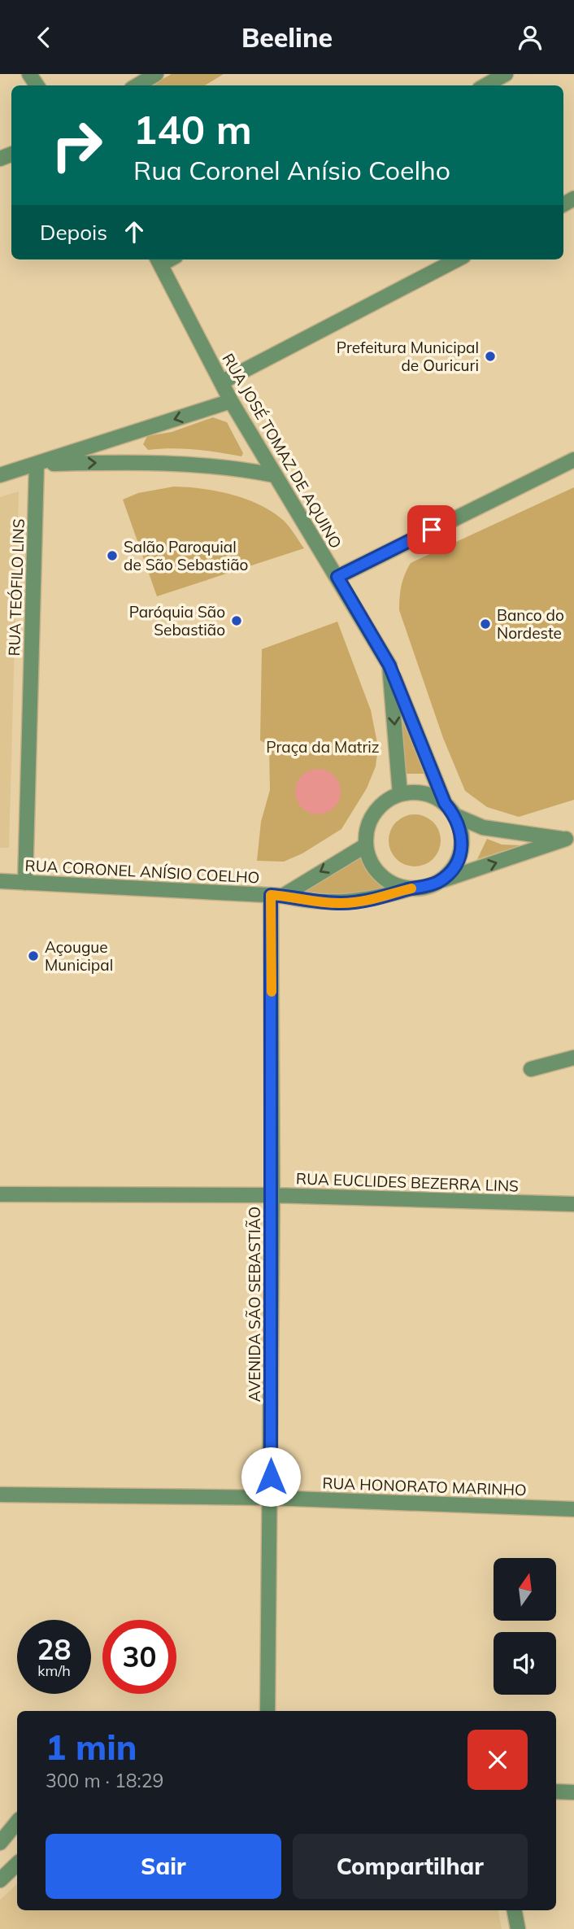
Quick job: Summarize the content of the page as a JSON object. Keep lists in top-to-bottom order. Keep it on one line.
{"streets":{"street":["RUA JOSÉ TOMAZ DE AQUINO","RUA TEÓFILO LINS","RUA CORONEL ANÍSIO COELHO","RUA EUCLIDES BEZERRA LINS","AVENIDA SÃO SEBASTIÃO","RUA HONORATO MARINHO"]},"crossings":[["RUA JOSÉ TOMAZ DE AQUINO","RUA CORONEL ANÍSIO COELHO"],["RUA TEÓFILO LINS","RUA CORONEL ANÍSIO COELHO"],["RUA CORONEL ANÍSIO COELHO","AVENIDA SÃO SEBASTIÃO"],["RUA EUCLIDES BEZERRA LINS","AVENIDA SÃO SEBASTIÃO"],["AVENIDA SÃO SEBASTIÃO","RUA HONORATO MARINHO"]],"parks":["Praça da Matriz"],"places":["Prefeitura Municipal de Ouricuri","Salão Paroquial de São Sebastião","Paróquia São Sebastião","Banco do Nordeste","Açougue Municipal"],"north":"top","page":{"header":"Beeline","turn":["140 m","Rua Coronel Anísio Coelho"],"then":"Depois","speed":"28 km/h","limit":"30","heading":["1 min","300 m · 18:29"],"buttons":["Sair","Compartilhar"]}}
